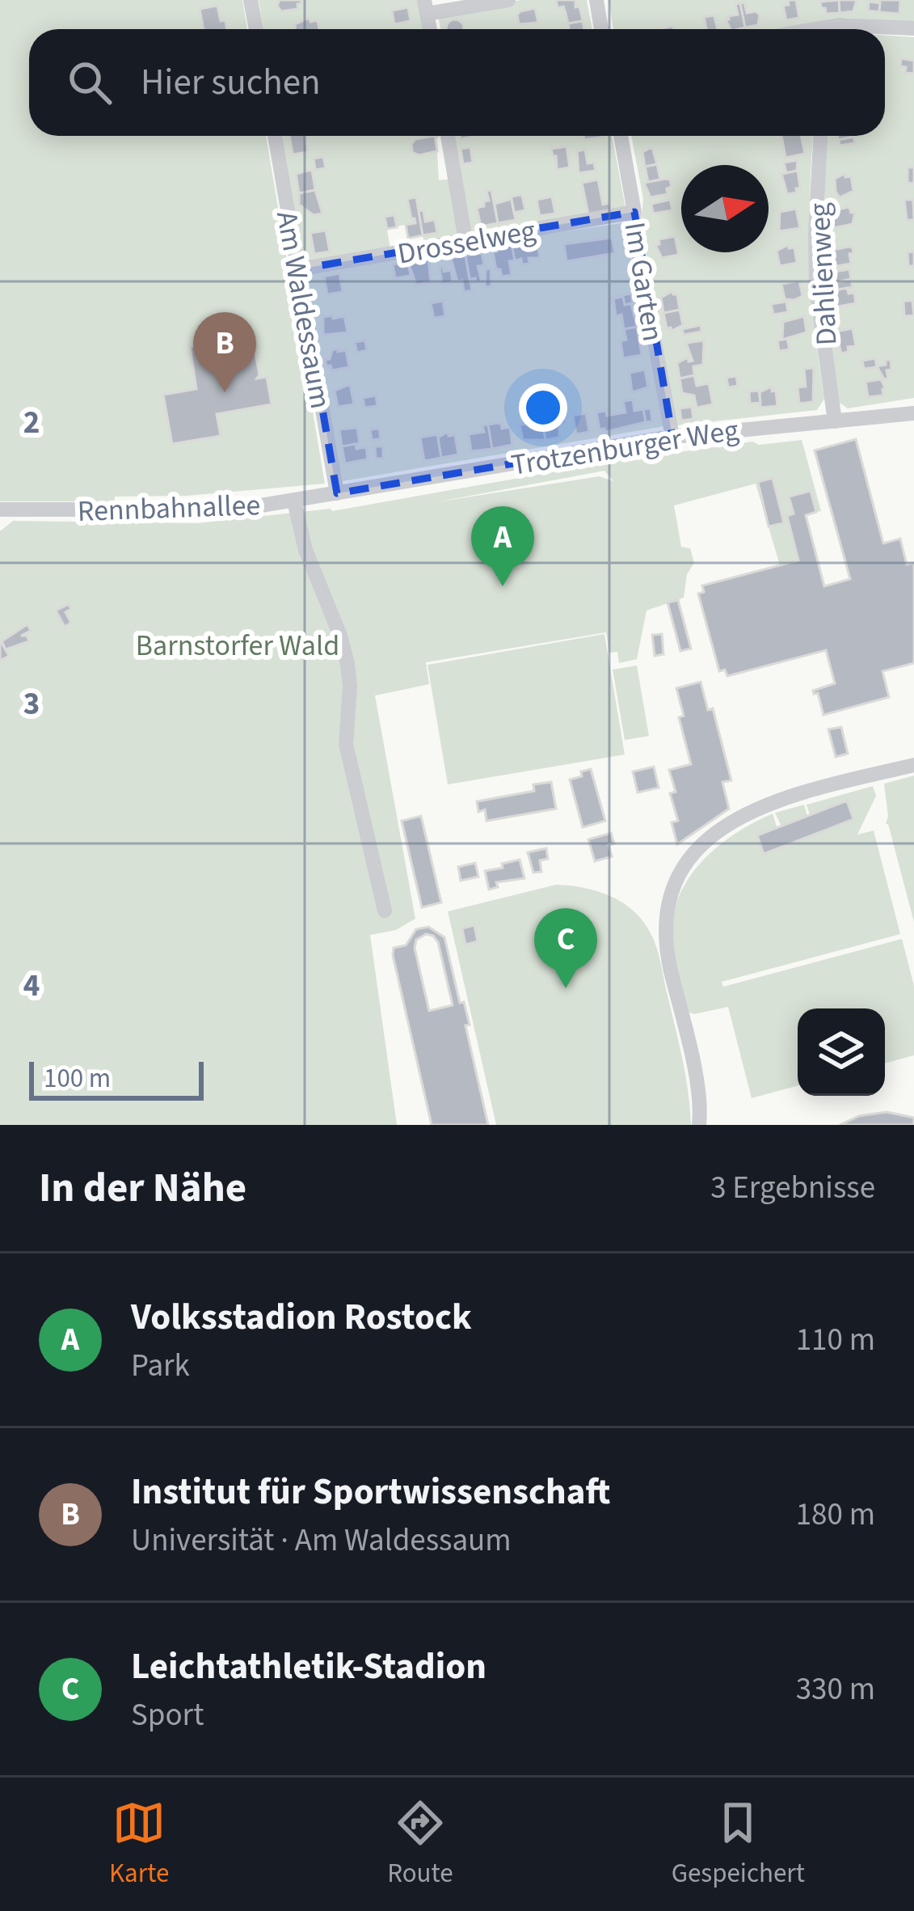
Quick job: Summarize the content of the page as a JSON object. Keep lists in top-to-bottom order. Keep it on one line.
{"streets":{"street":["Drosselweg","Dahlienweg","Im Garten","Am Waldessaum","Trotzenburger Weg","Rennbahnallee"]},"crossings":[["Drosselweg","Im Garten"],["Drosselweg","Am Waldessaum"],["Dahlienweg","Trotzenburger Weg"],["Im Garten","Trotzenburger Weg"],["Am Waldessaum","Trotzenburger Weg"],["Am Waldessaum","Rennbahnallee"],["Trotzenburger Weg","Rennbahnallee"]],"parks":["Barnstorfer Wald"],"scale_bar":"100 m","north":"right","page":{"search":"Hier suchen","pins":["B","A","C"],"scale":"100 m","heading":["In der Nähe","3 Ergebnisse"],"list":[{"mark":"A","name":"Volksstadion Rostock","note":"Park","value":"110 m"},{"mark":"B","name":"Institut für Sportwissenschaft","note":"Universität · Am Waldessaum","value":"180 m"},{"mark":"C","name":"Leichtathletik-Stadion","note":"Sport","value":"330 m"}],"nav":["Karte","Route","Gespeichert"]},"grid":{"rows":["2","3","4"]}}
